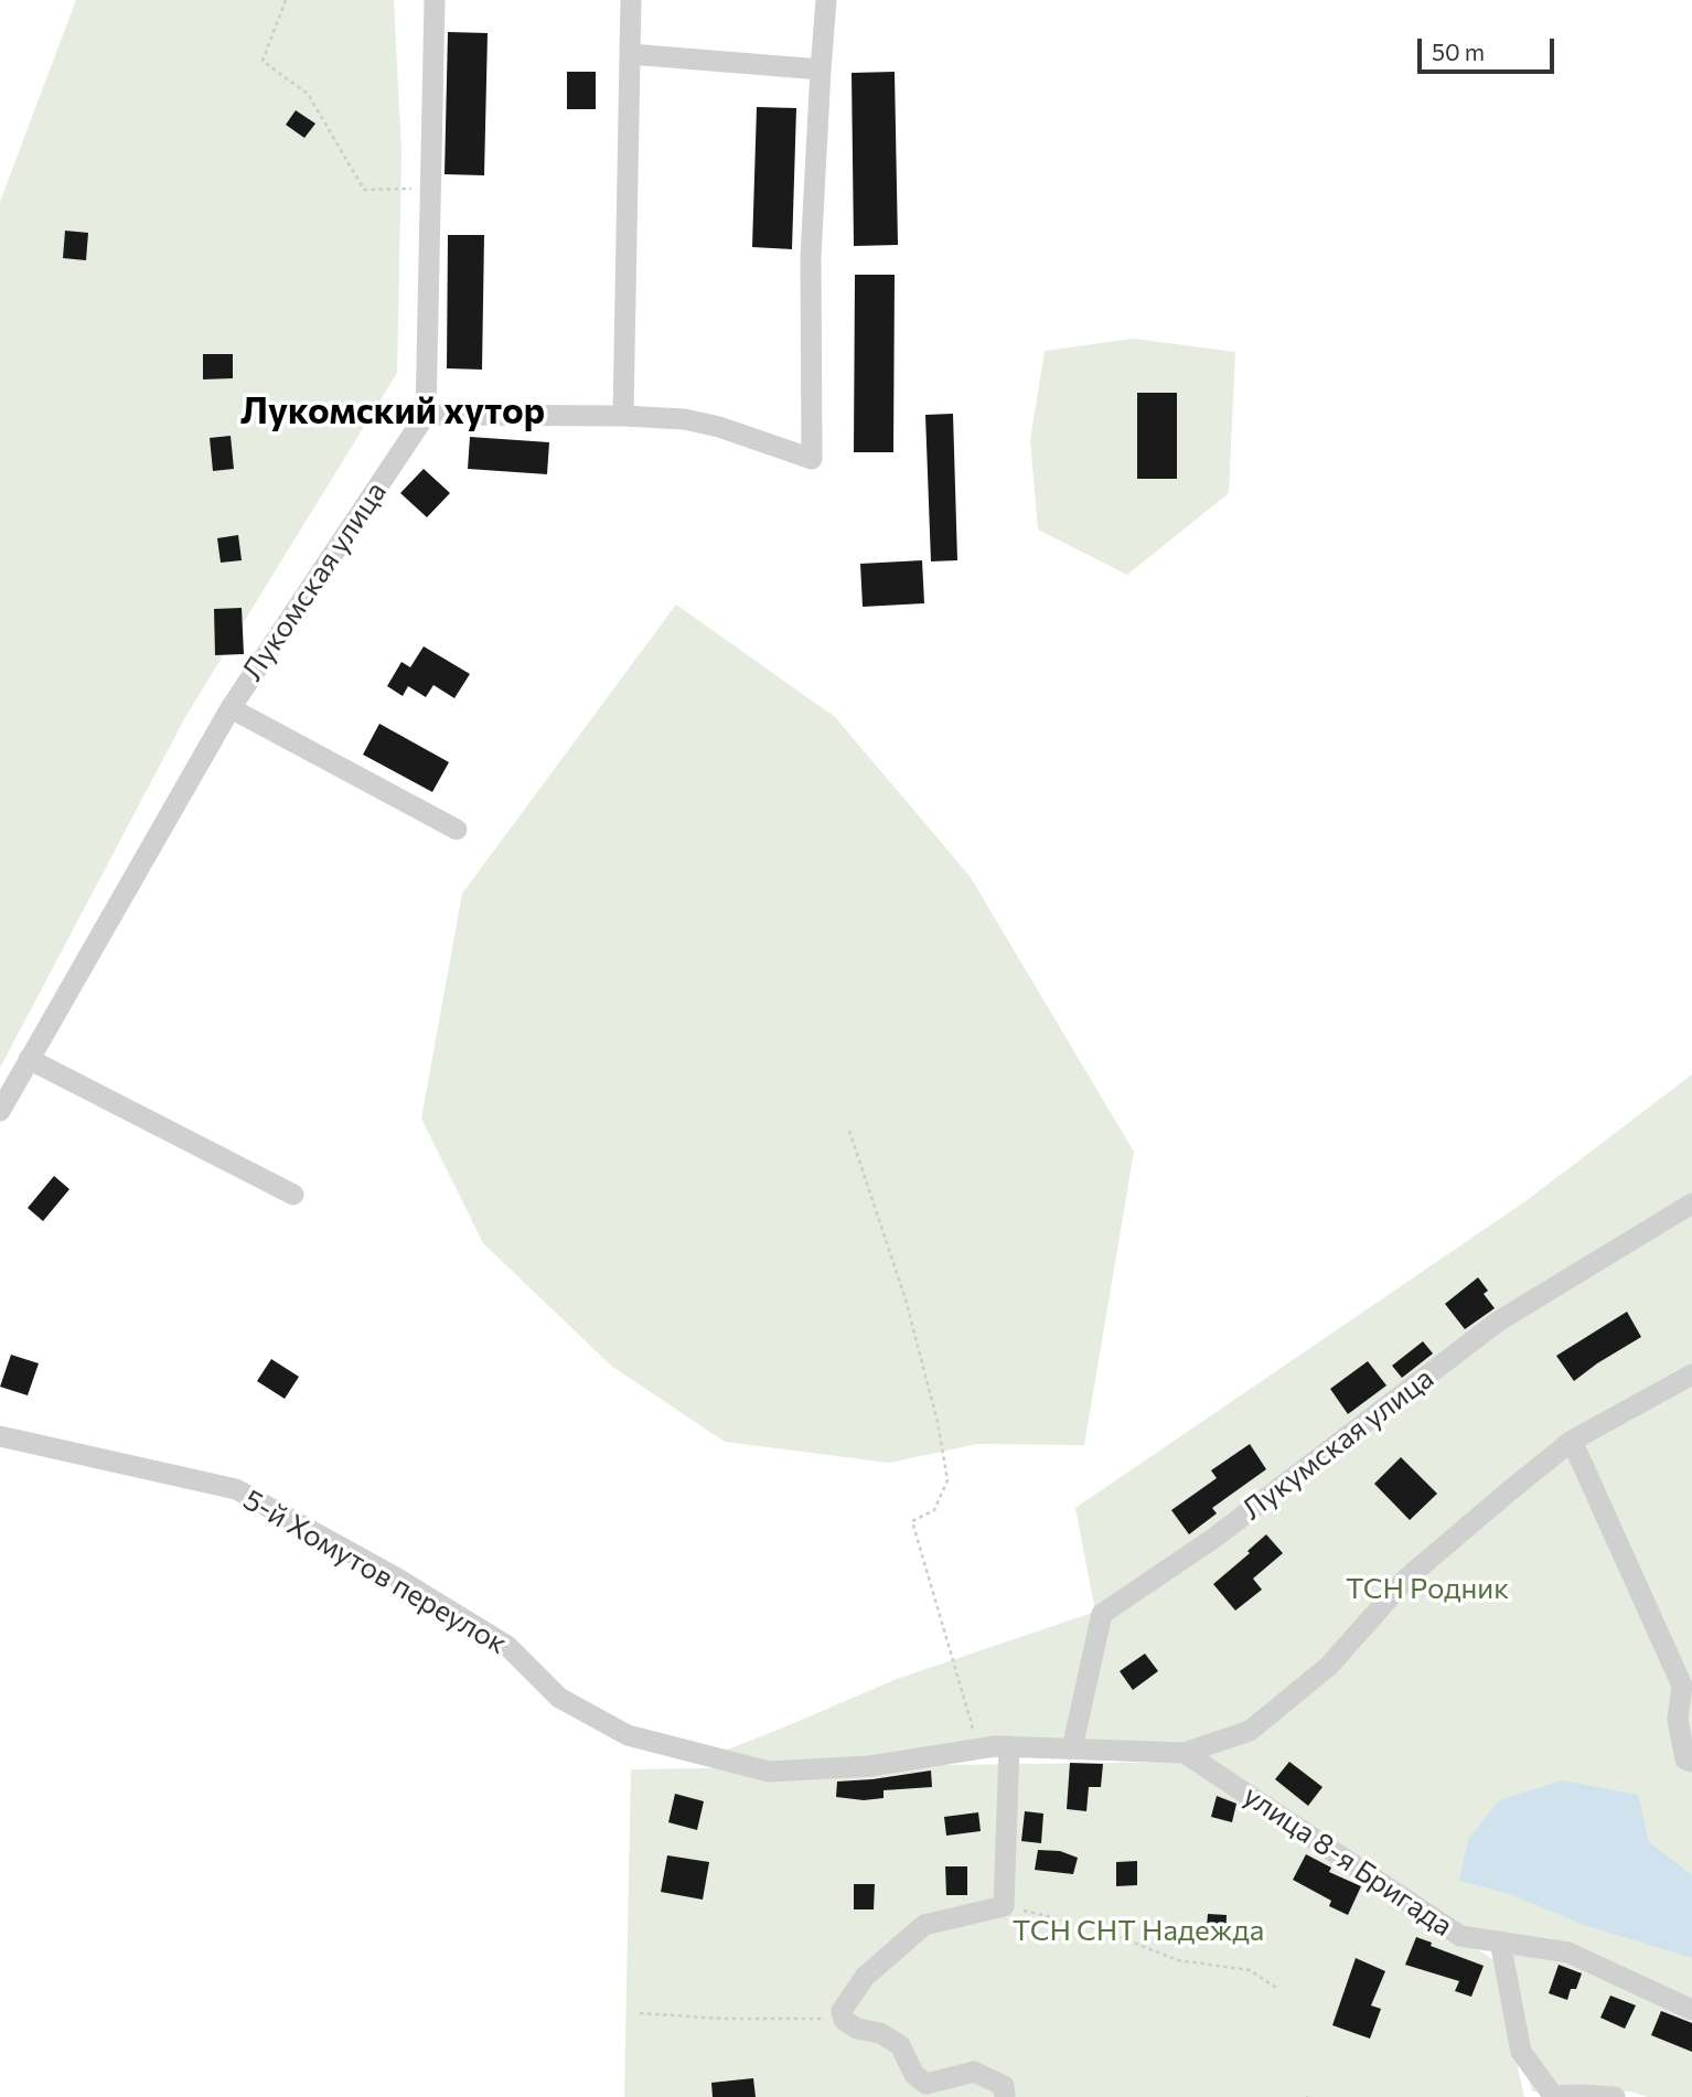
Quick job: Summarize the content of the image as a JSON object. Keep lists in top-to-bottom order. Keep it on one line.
{"streets":{"street":["Лукомская улица","Лукумская улица","5-й Хомутов переулок","улица 8-я Бригада"]},"crossings":[["Лукумская улица","5-й Хомутов переулок"],["5-й Хомутов переулок","улица 8-я Бригада"]],"districts":["Лукомский хутор"],"parks":["ТСН Родник","ТСН СНТ Надежда"],"scale_bar":"50 m"}
